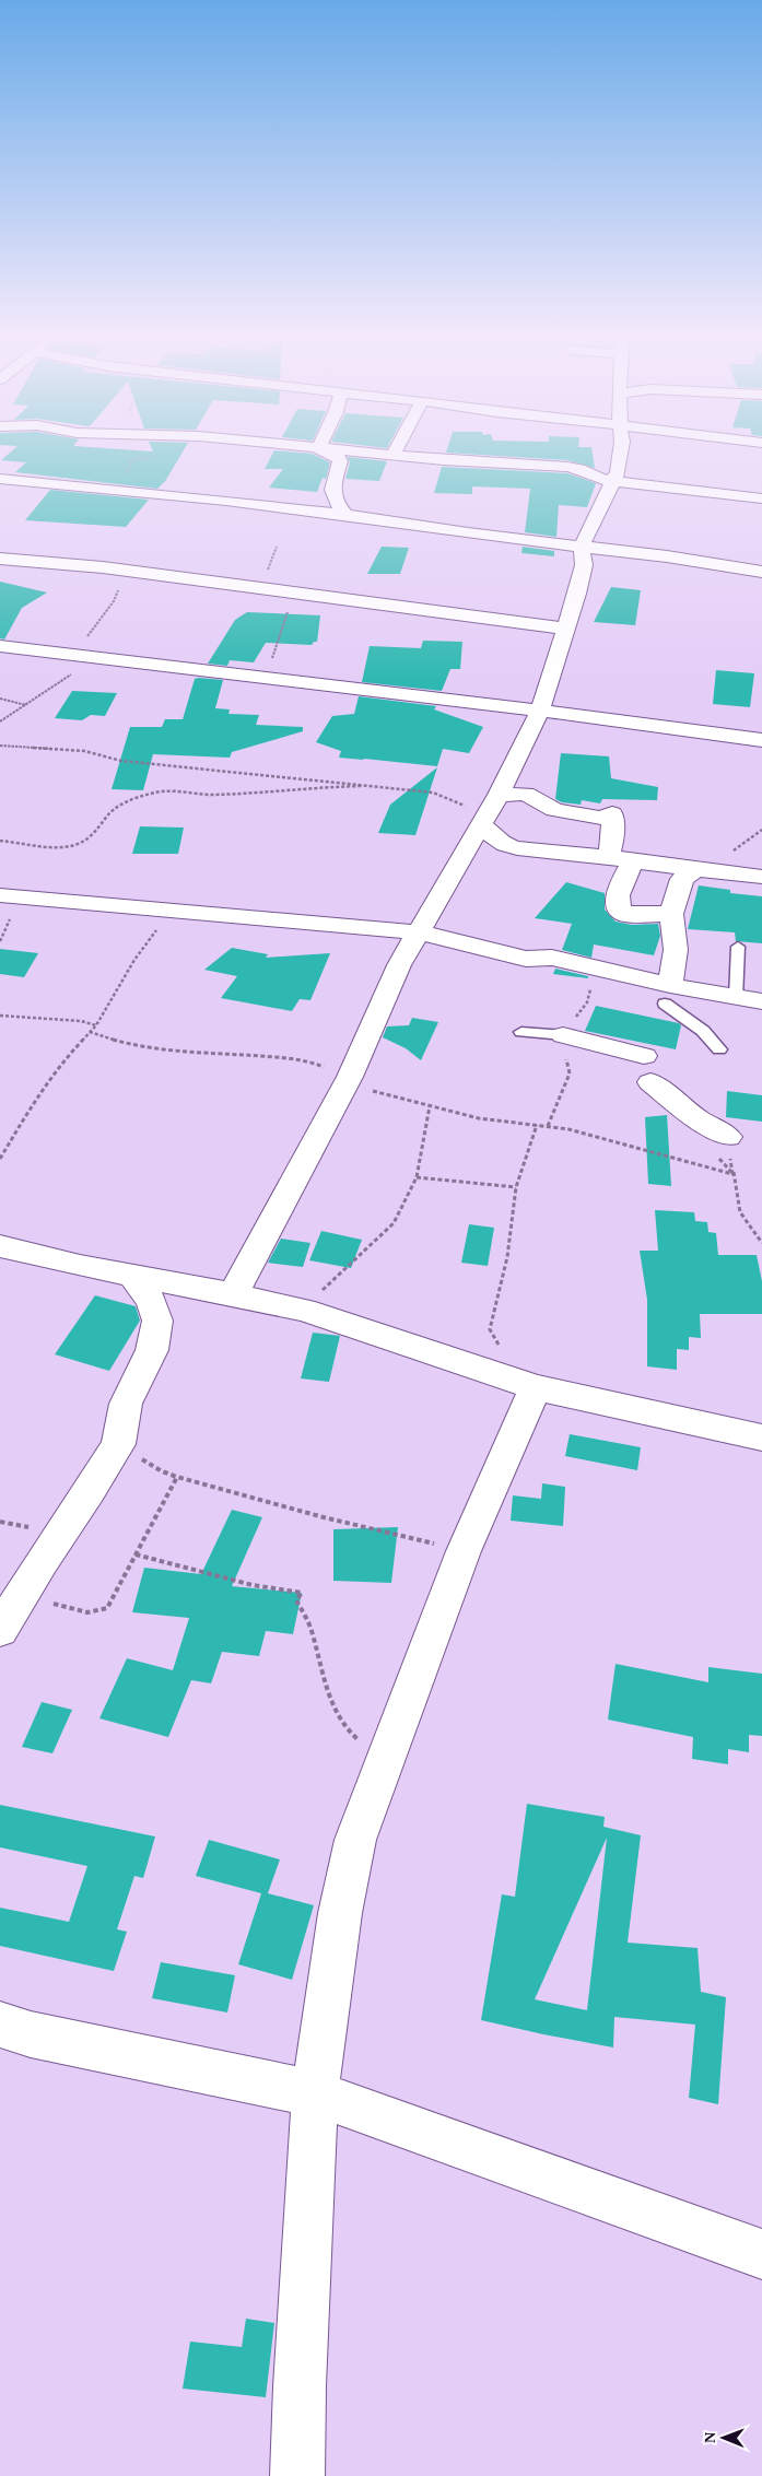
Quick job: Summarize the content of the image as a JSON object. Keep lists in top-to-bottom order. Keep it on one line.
{"north":"left"}
